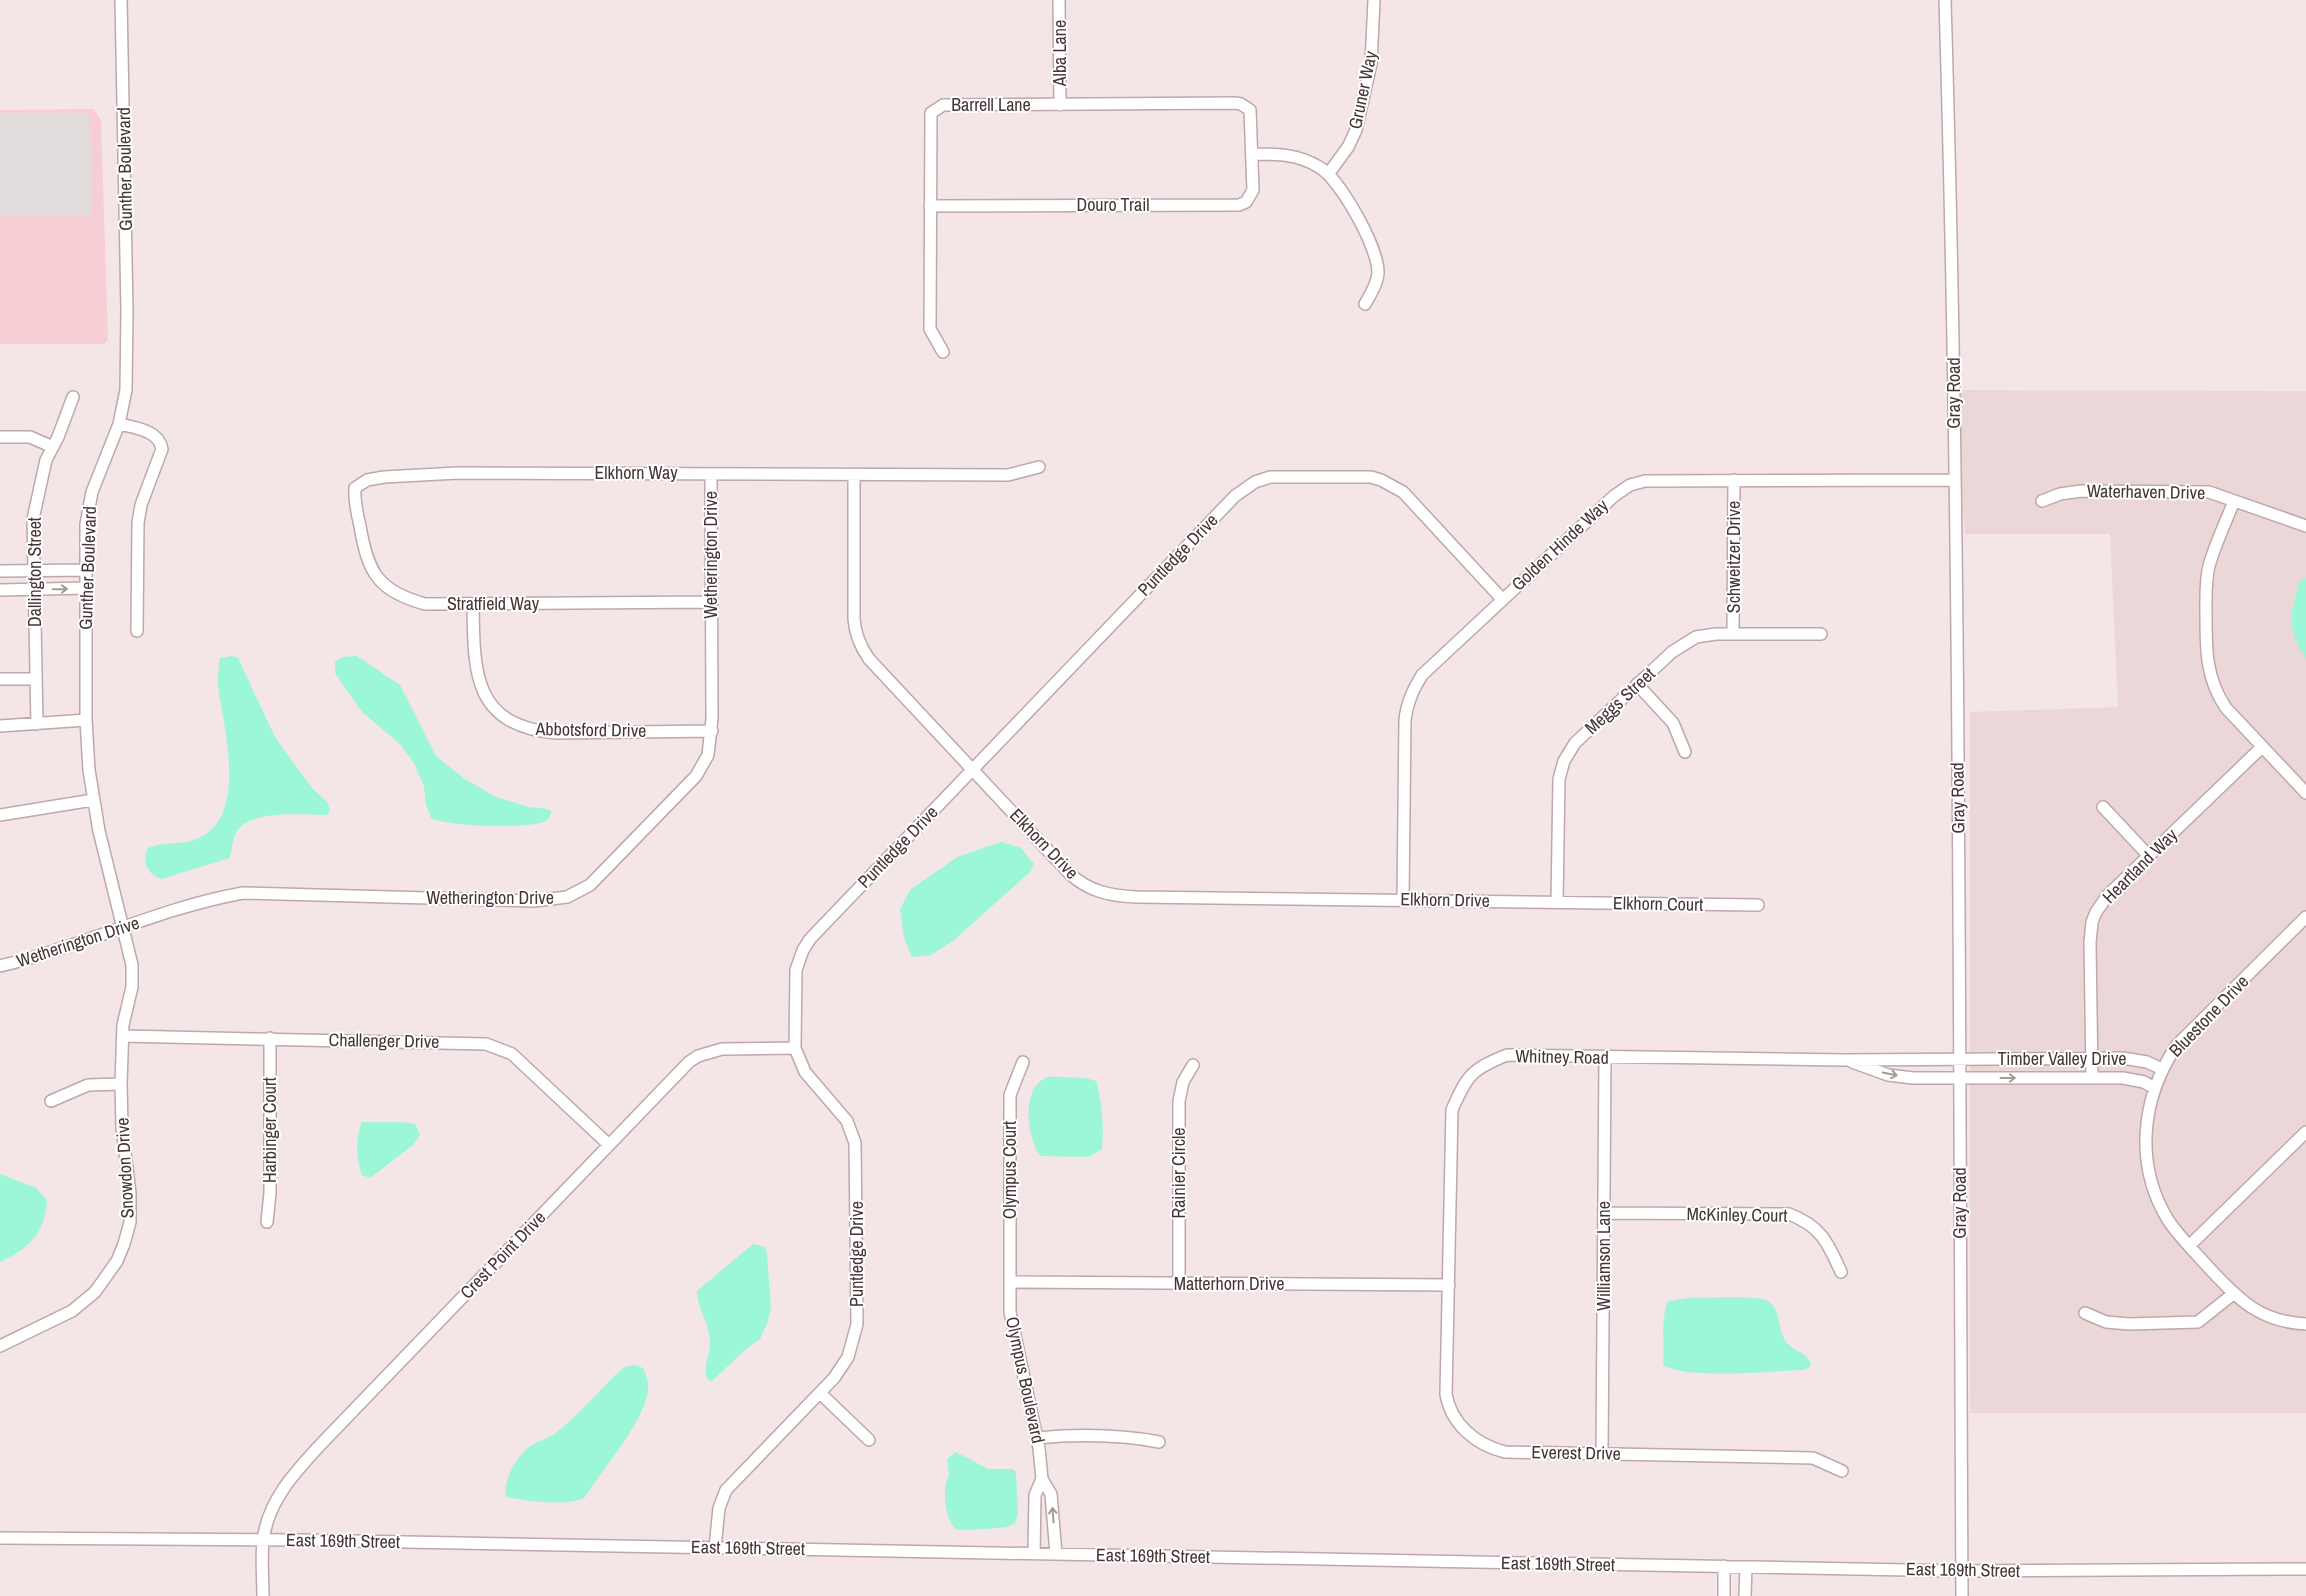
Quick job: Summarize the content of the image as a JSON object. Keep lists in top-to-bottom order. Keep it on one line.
{"streets":{"street":["Alba Lane","Gruner Way","Barrell Lane","Gunther Boulevard","Douro Trail","Gray Road","Elkhorn Way","Waterhaven Drive","Golden Hinde Way","Wetherington Drive","Puntledge Drive","Schweitzer Drive","Dallington Street","Stratfield Way","Meggs Street","Abbotsford Drive","Elkhorn Drive","Heartland Way","Elkhorn Court","Bluestone Drive","Challenger Drive","Whitney Road","Timber Valley Drive","Harbinger Court","Snowdon Drive","Olympus Court","Rainier Circle","McKinley Court","Crest Point Drive","Williamson Lane","Matterhorn Drive","Olympus Boulevard","Everest Drive","East 169th Street"]},"crossings":[["Alba Lane","Barrell Lane"],["Barrell Lane","Douro Trail"],["Gunther Boulevard","Wetherington Drive"],["Gunther Boulevard","Snowdon Drive"],["Gray Road","Golden Hinde Way"],["Gray Road","Whitney Road"],["Gray Road","Timber Valley Drive"],["Gray Road","East 169th Street"],["Elkhorn Way","Wetherington Drive"],["Elkhorn Way","Stratfield Way"],["Elkhorn Way","Elkhorn Drive"],["Golden Hinde Way","Puntledge Drive"],["Golden Hinde Way","Schweitzer Drive"],["Golden Hinde Way","Elkhorn Drive"],["Wetherington Drive","Stratfield Way"],["Wetherington Drive","Abbotsford Drive"],["Wetherington Drive","Snowdon Drive"],["Puntledge Drive","Elkhorn Drive"],["Puntledge Drive","Crest Point Drive"],["Puntledge Drive","East 169th Street"],["Schweitzer Drive","Meggs Street"],["Stratfield Way","Abbotsford Drive"],["Meggs Street","Elkhorn Drive"],["Meggs Street","Elkhorn Court"],["Elkhorn Drive","Elkhorn Court"],["Heartland Way","Timber Valley Drive"],["Bluestone Drive","Timber Valley Drive"],["Challenger Drive","Harbinger Court"],["Challenger Drive","Snowdon Drive"],["Challenger Drive","Crest Point Drive"],["Whitney Road","Timber Valley Drive"],["Whitney Road","Williamson Lane"],["Whitney Road","Matterhorn Drive"],["Whitney Road","Everest Drive"],["Olympus Court","Matterhorn Drive"],["Olympus Court","Olympus Boulevard"],["Rainier Circle","Matterhorn Drive"],["McKinley Court","Williamson Lane"],["Crest Point Drive","East 169th Street"],["Williamson Lane","Everest Drive"],["Matterhorn Drive","Olympus Boulevard"],["Matterhorn Drive","Everest Drive"],["Olympus Boulevard","East 169th Street"]]}
